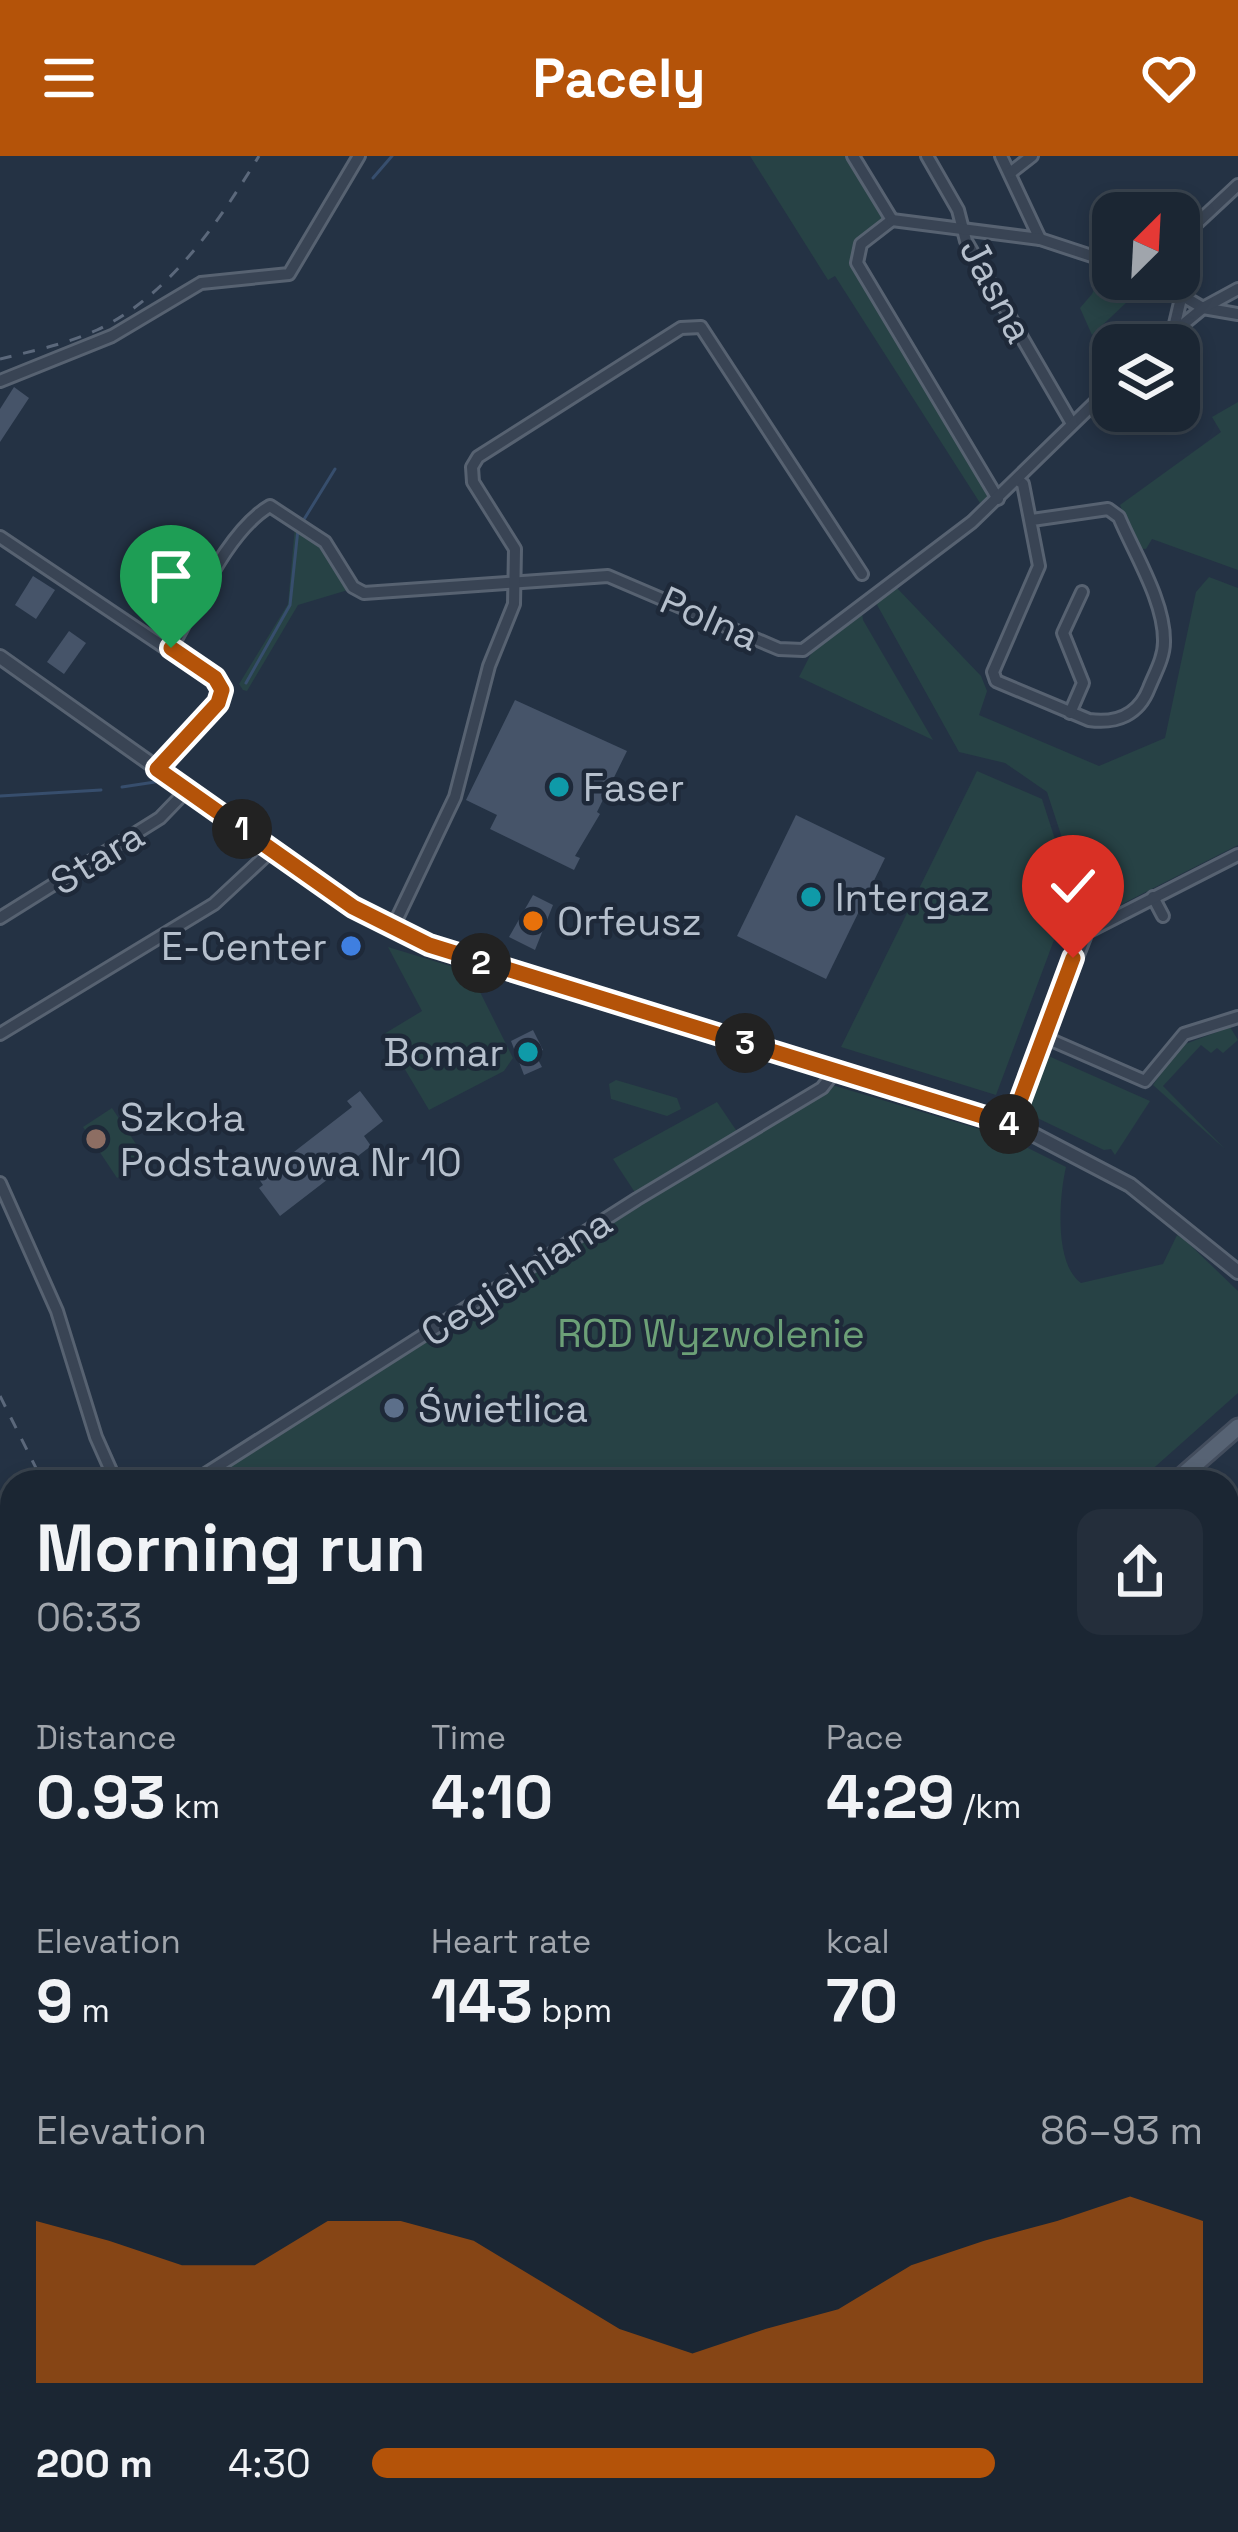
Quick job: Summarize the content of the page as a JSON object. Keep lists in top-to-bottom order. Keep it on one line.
{"streets":{"street":["Jasna","Polna","Stara","Cegielniana"]},"crossings":[["Jasna","Polna"]],"parks":["ROD Wyzwolenie"],"places":["Faser","Intergaz","Orfeusz","E-Center","Bomar","Szkoła Podstawowa Nr 10","Świetlica"],"north":"top right","page":{"header":"Pacely","pins":["1","2","3","4"],"heading":["Morning run","06:33"],"stats":[["Distance","0.93 km"],["Time","4:10"],["Pace","4:29 /km"],["Elevation","9 m"],["Heart rate","143 bpm"],["kcal","70"]],"chart":["Elevation","86–93 m"],"list":[{"name":"200 m","note":"4:30"}]}}
